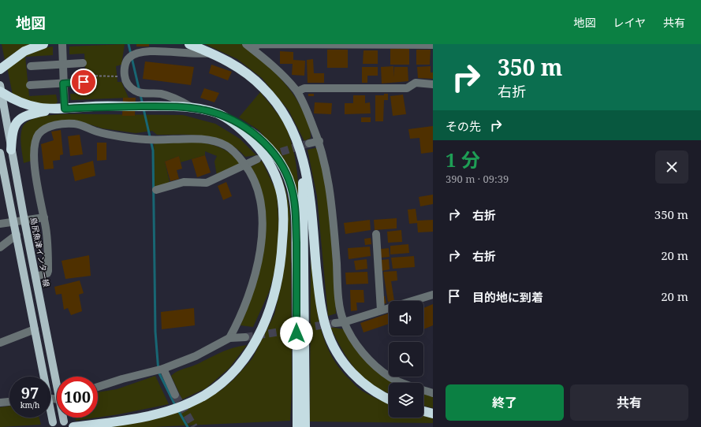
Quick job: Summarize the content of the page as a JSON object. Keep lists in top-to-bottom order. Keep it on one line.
{"streets":{"main road":["島尻魚津インター線"]},"page":{"header":"地図","nav":["地図","レイヤ","共有"],"turn":["350 m","右折"],"then":"その先","heading":["1 分","390 m · 09:39"],"list":[{"name":"右折","value":"350 m"},{"name":"右折","value":"20 m"},{"name":"目的地に到着","value":"20 m"}],"speed":"97 km/h","limit":"100","buttons":["終了","共有"]}}
